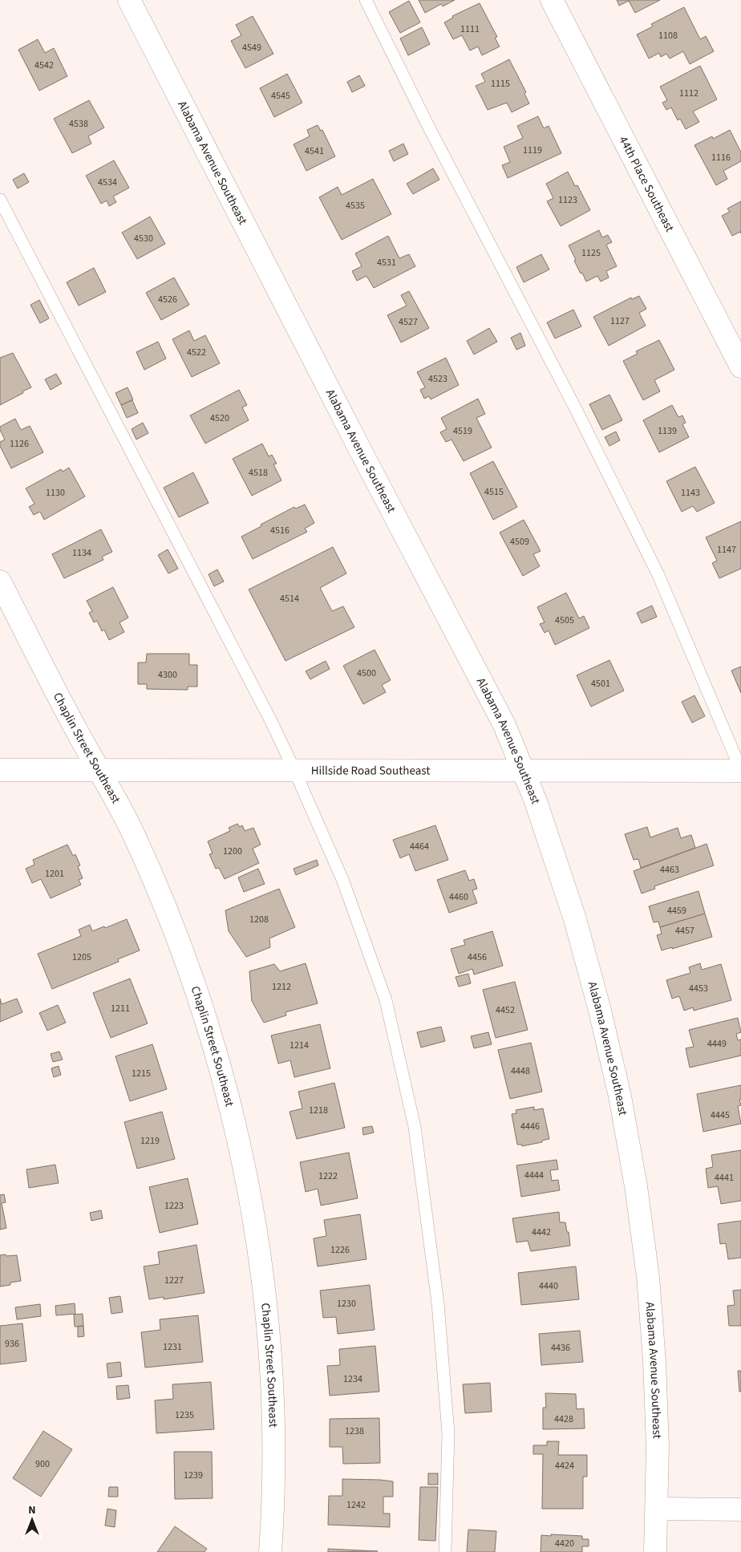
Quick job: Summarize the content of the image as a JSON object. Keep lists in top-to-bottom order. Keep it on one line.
{"streets":{"street":["Alabama Avenue Southeast","44th Place Southeast","Chaplin Street Southeast","Hillside Road Southeast"]},"crossings":[["Alabama Avenue Southeast","Hillside Road Southeast"],["Chaplin Street Southeast","Hillside Road Southeast"]],"house_numbers":["1111","1108","4549","4542","1115","1112","4545","4538","1119","4541","1116","4534","1123","4535","4530","1125","4531","4526","1127","4527","4522","4523","4520","4519","1139","1126","4518","4515","1130","1143","4516","4509","1147","1134","4514","4505","4500","4300","4501","4464","1200","4463","1201","4460","4459","1208","4457","1205","4456","1212","4453","1211","4452","4449","1214","4448","1215","1218","4445","4446","1219","4444","1222","4441","1223","4442","1226","1227","4440","1230","936","1231","4436","1234","1235","4428","1238","900","4424","1239","1242","4420"],"north":"top"}
